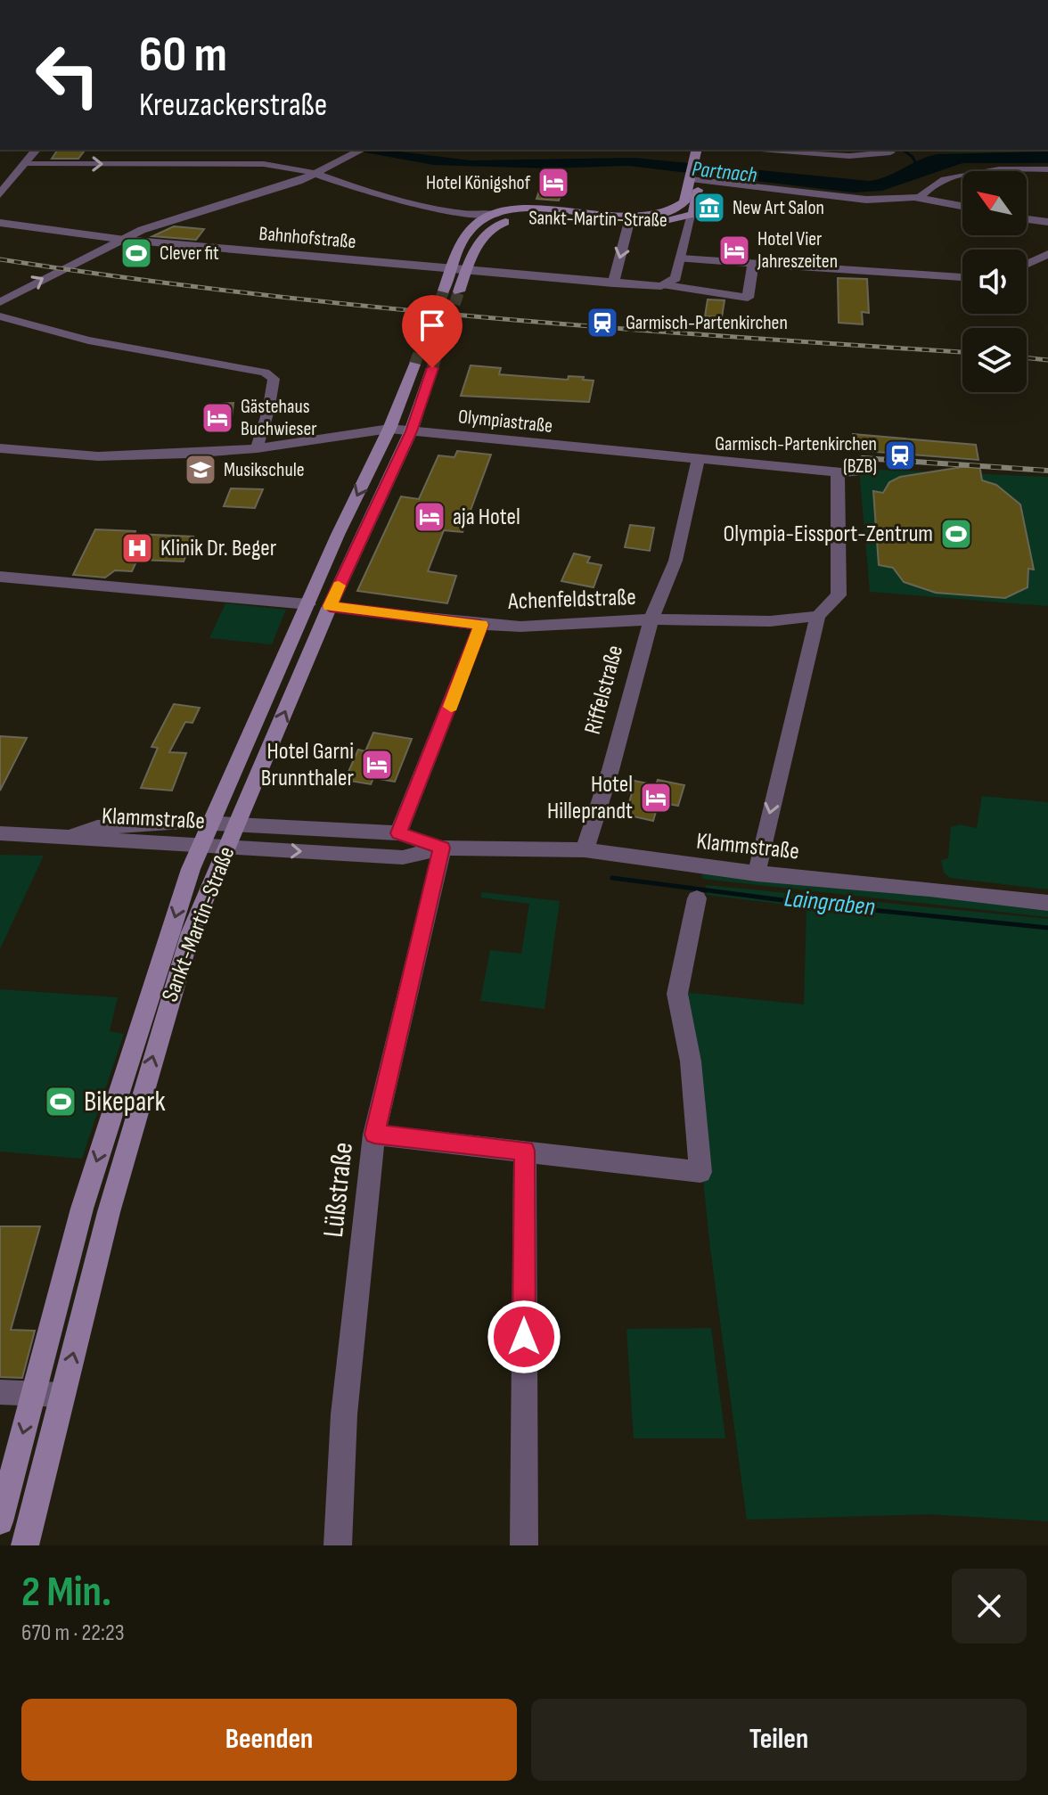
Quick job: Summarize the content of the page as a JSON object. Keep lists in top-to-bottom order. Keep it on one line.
{"streets":{"main road":["Sankt-Martin-Straße"],"street":["Bahnhofstraße","Olympiastraße","Achenfeldstraße","Riffelstraße","Klammstraße","Lüßstraße"]},"crossings":[["Sankt-Martin-Straße","Olympiastraße"],["Sankt-Martin-Straße","Achenfeldstraße"],["Sankt-Martin-Straße","Klammstraße"],["Olympiastraße","Riffelstraße"],["Achenfeldstraße","Riffelstraße"],["Riffelstraße","Klammstraße"],["Klammstraße","Lüßstraße"]],"water":["Partnach","Laingraben"],"places":{"hotel":["Hotel Königshof","Hotel Vier Jahreszeiten","Gästehaus Buchwieser","aja Hotel","Hotel Garni Brunnthaler","Hotel Hilleprandt"],"museum":["New Art Salon"],"sports":["Clever fit","Olympia-Eissport-Zentrum","Bikepark"],"station":["Garmisch-Partenkirchen","Garmisch-Partenkirchen (BZB)"],"school or university":["Musikschule"],"hospital":["Klinik Dr. Beger"]},"north":"top left","page":{"turn":["60 m","Kreuzackerstraße"],"heading":["2 Min.","670 m · 22:23"],"buttons":["Beenden","Teilen"]}}
